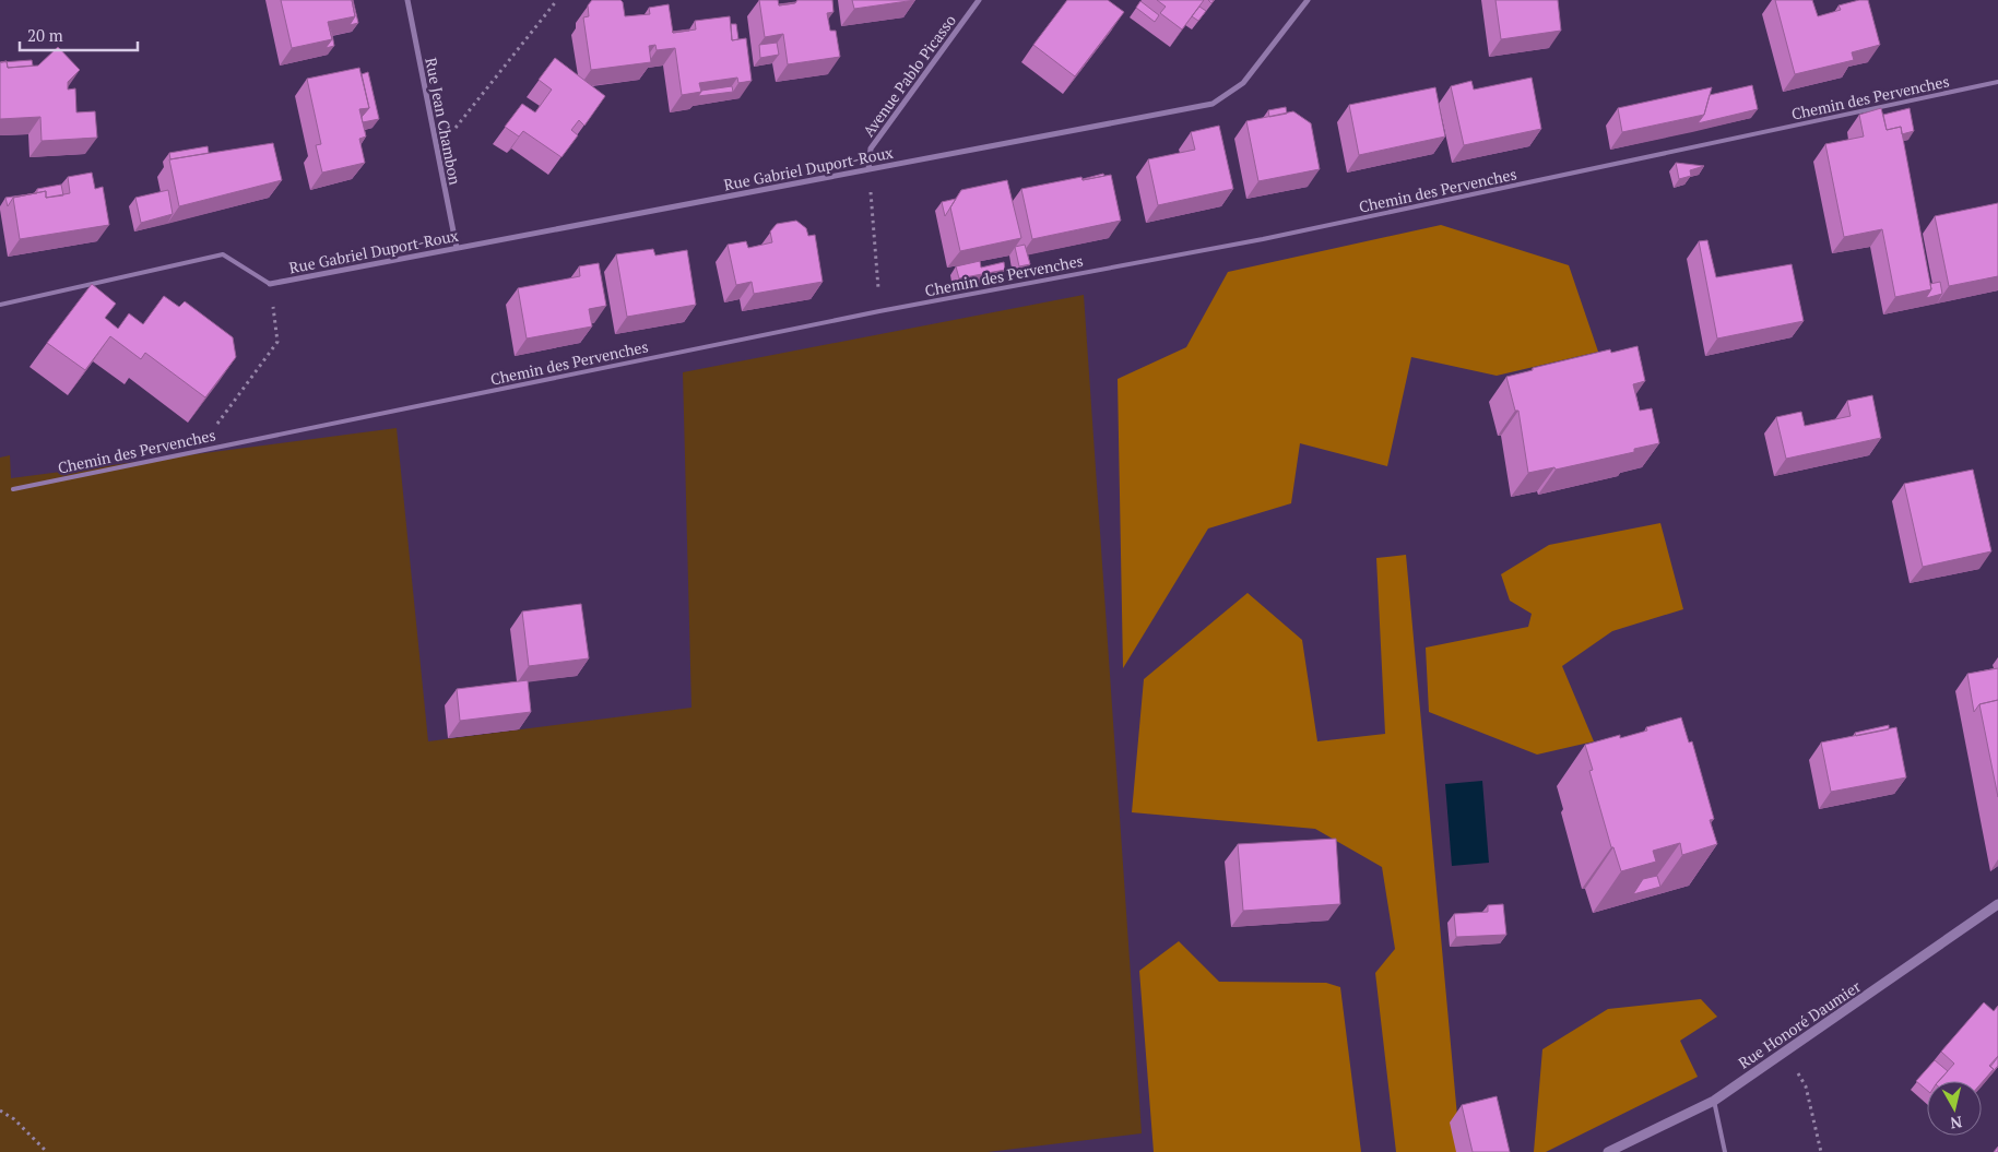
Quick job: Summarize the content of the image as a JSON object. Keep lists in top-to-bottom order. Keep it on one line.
{"streets":{"street":["Avenue Pablo Picasso","Rue Jean Chambon","Rue Gabriel Duport-Roux","Rue Honoré Daumier"],"lane":["Chemin des Pervenches"]},"crossings":[["Avenue Pablo Picasso","Rue Gabriel Duport-Roux"],["Rue Jean Chambon","Rue Gabriel Duport-Roux"]],"scale_bar":"20 m","north":"bottom"}
